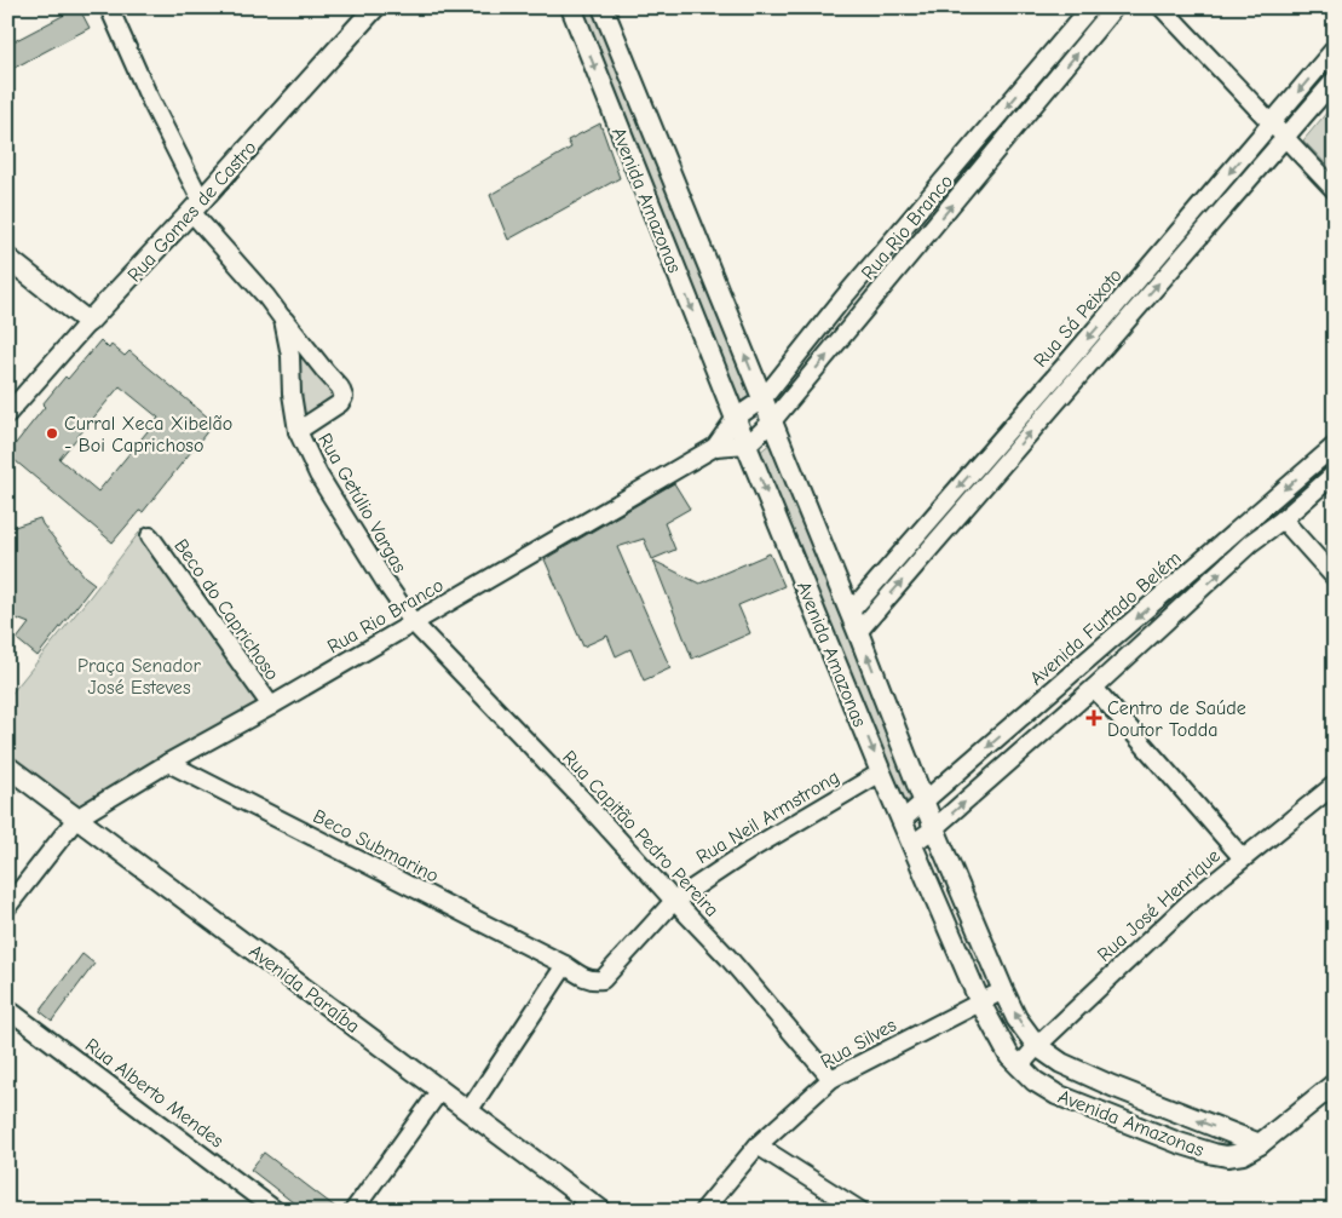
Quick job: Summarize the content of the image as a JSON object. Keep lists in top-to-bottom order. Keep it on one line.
{"streets":{"street":["Avenida Amazonas","Rua Gomes de Castro","Rua Rio Branco","Rua Sá Peixoto","Rua Getúlio Vargas","Beco do Caprichoso","Avenida Furtado Belém","Rua Neil Armstrong","Rua Capitão Pedro Pereira","Beco Submarino","Rua José Henrique","Avenida Paraíba","Rua Silves","Rua Alberto Mendes"]},"crossings":[["Avenida Amazonas","Rua Rio Branco"],["Avenida Amazonas","Rua Sá Peixoto"],["Avenida Amazonas","Avenida Furtado Belém"],["Avenida Amazonas","Rua Neil Armstrong"],["Avenida Amazonas","Rua José Henrique"],["Avenida Amazonas","Rua Silves"],["Rua Gomes de Castro","Rua Getúlio Vargas"],["Rua Rio Branco","Rua Getúlio Vargas"],["Rua Rio Branco","Beco do Caprichoso"],["Rua Rio Branco","Rua Capitão Pedro Pereira"],["Rua Rio Branco","Beco Submarino"],["Rua Rio Branco","Avenida Paraíba"],["Rua Getúlio Vargas","Rua Capitão Pedro Pereira"],["Rua Neil Armstrong","Rua Capitão Pedro Pereira"],["Rua Neil Armstrong","Beco Submarino"],["Rua Capitão Pedro Pereira","Rua Silves"]],"parks":["Praça Senador José Esteves"],"places":{"other":["Curral Xeca Xibelão - Boi Caprichoso"],"health":["Centro de Saúde Doutor Todda"]}}
